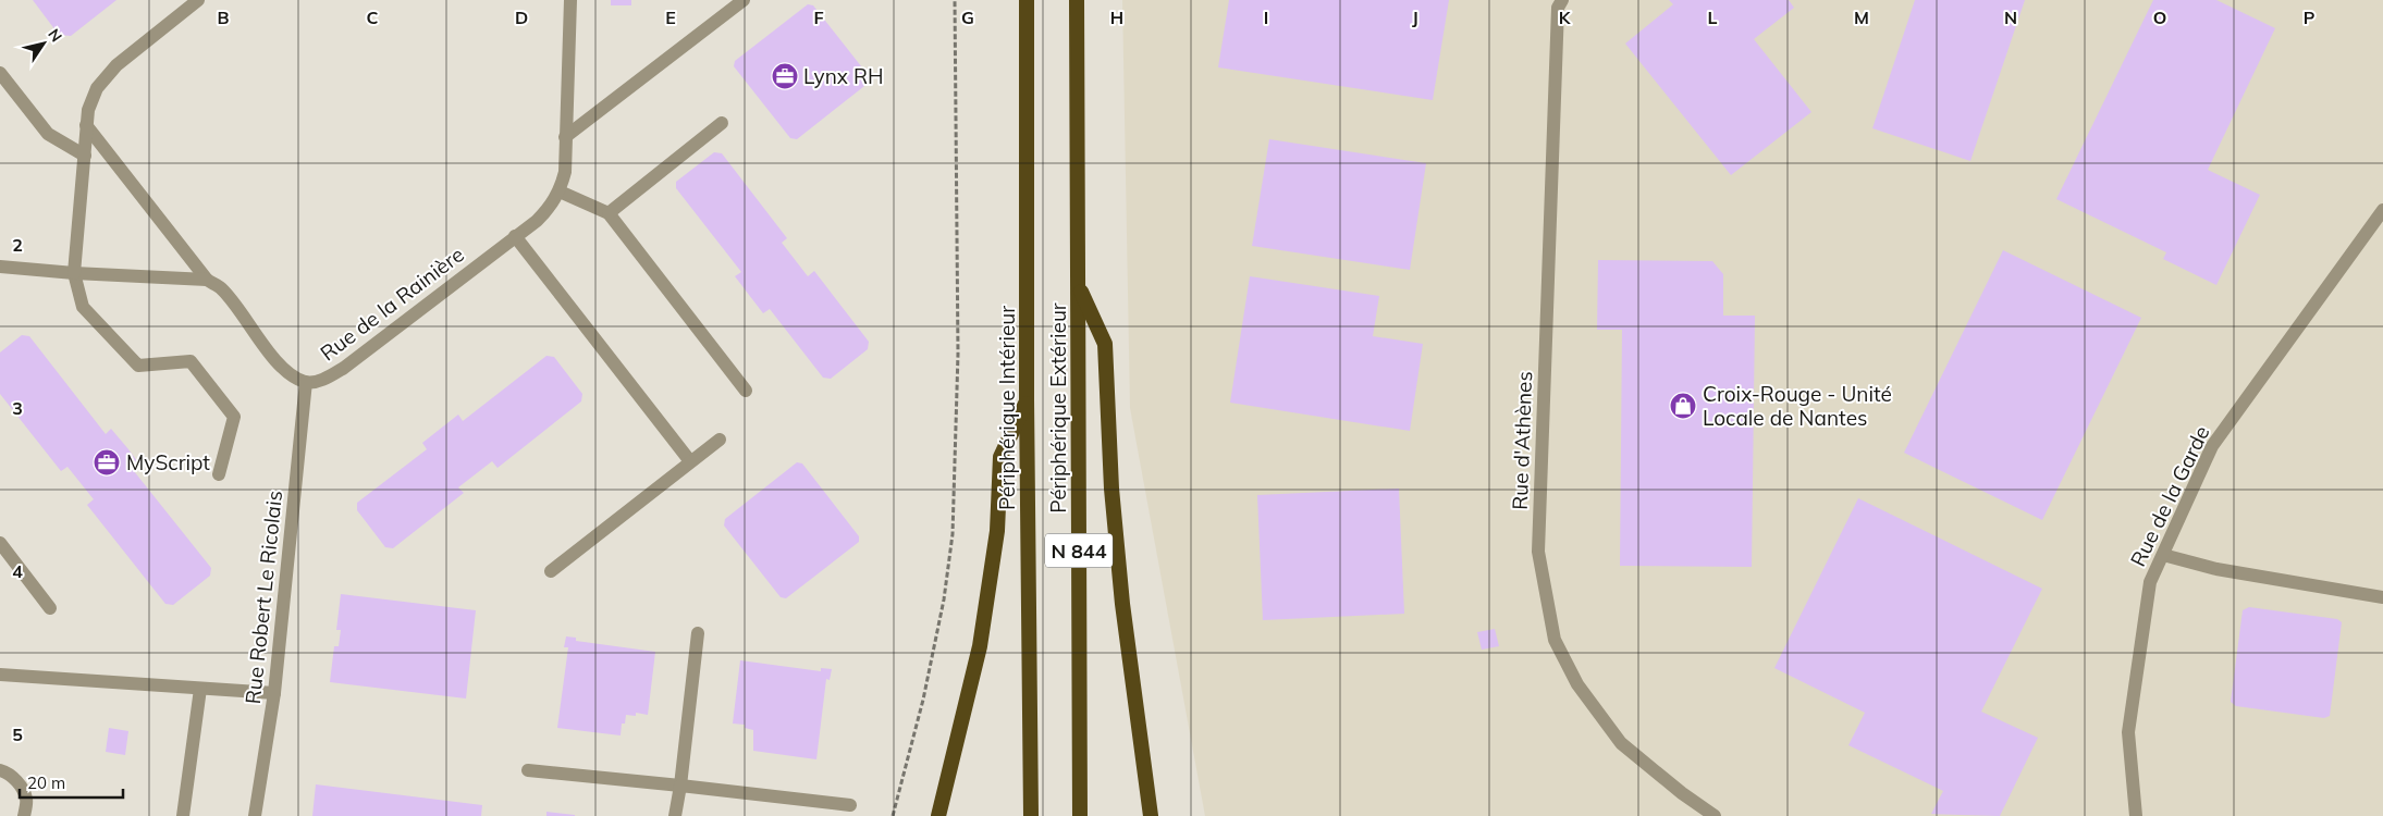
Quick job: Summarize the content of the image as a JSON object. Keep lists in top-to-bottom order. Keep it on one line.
{"streets":{"highway":["Périphérique Intérieur","Périphérique Extérieur","N 844"],"street":["Rue de la Rainière","Rue d'Athènes","Rue de la Garde","Rue Robert Le Ricolais"]},"crossings":[["Rue de la Rainière","Rue Robert Le Ricolais"]],"places":{"office":["Lynx RH","MyScript"],"shop":["Croix-Rouge - Unité Locale de Nantes"]},"scale_bar":"20 m","north":"top right","grid":{"columns":["B","C","D","E","F","G","H","I","J","K","L","M","N","O","P"],"rows":["2","3","4","5"]}}
